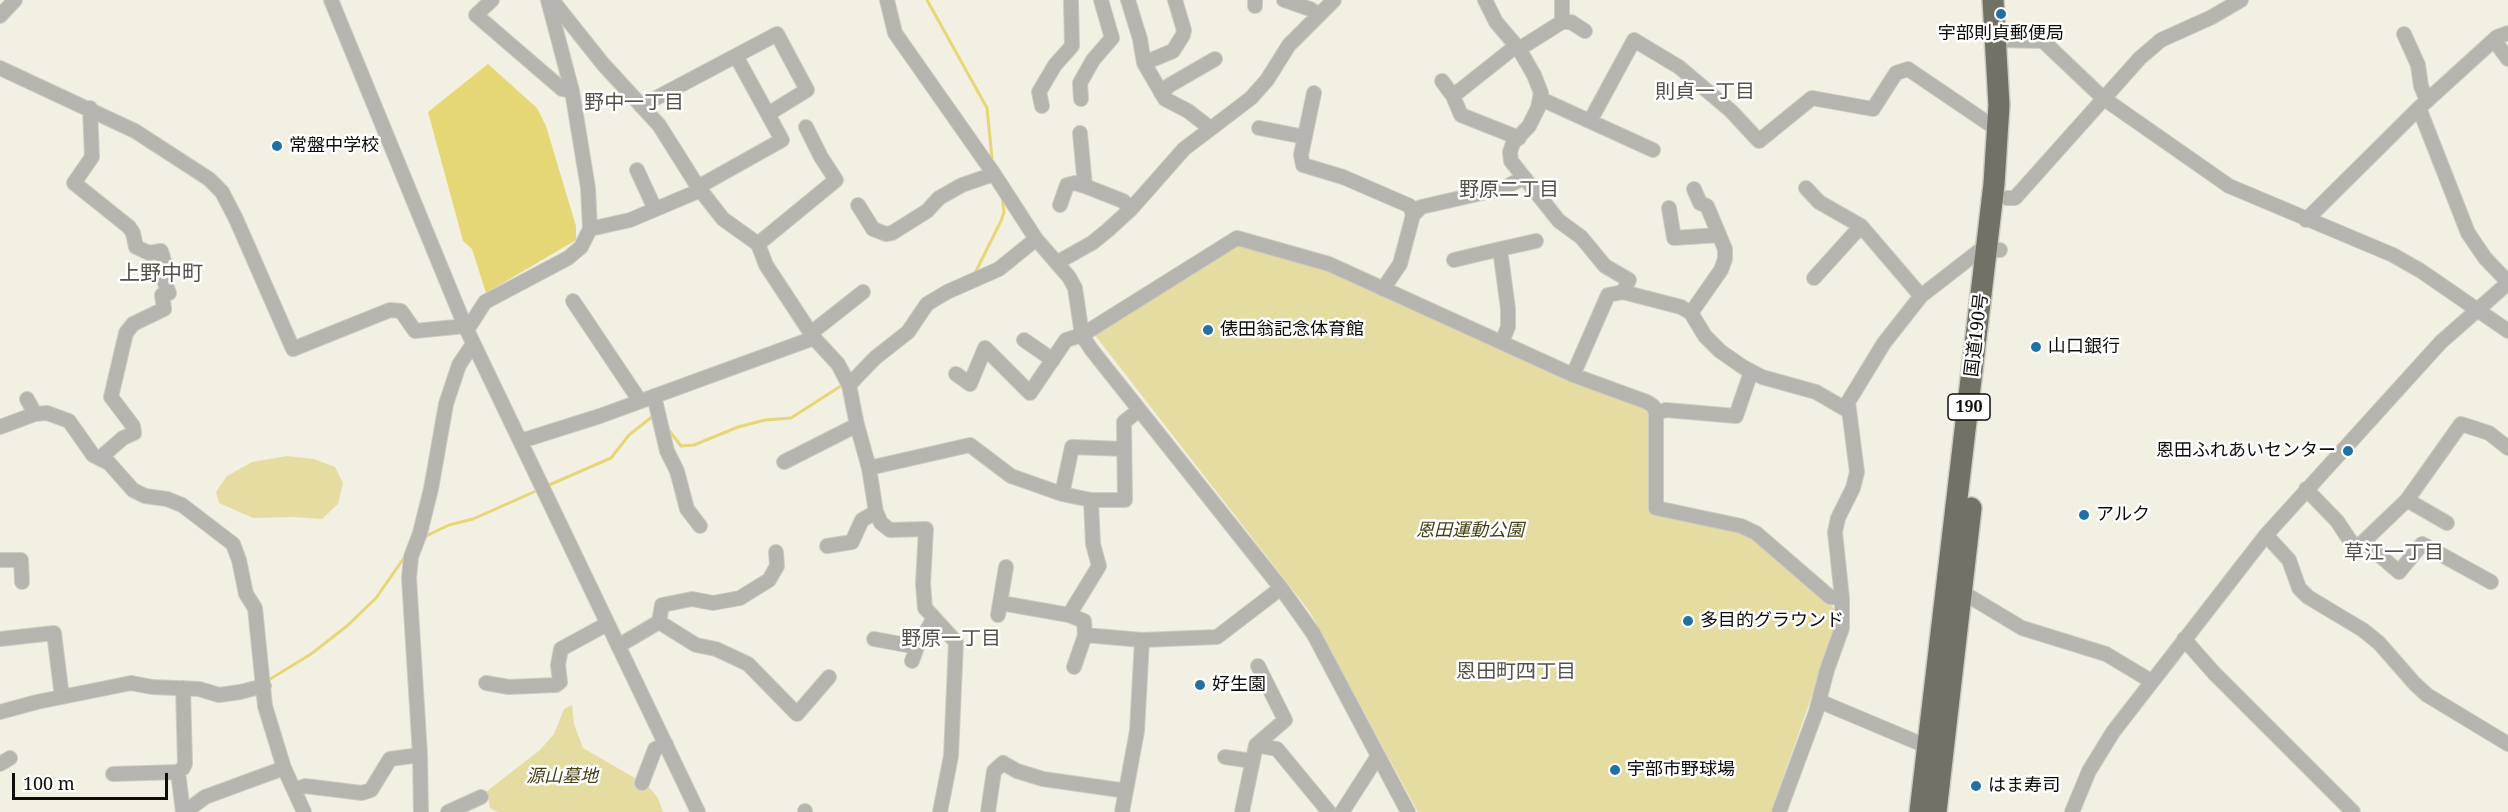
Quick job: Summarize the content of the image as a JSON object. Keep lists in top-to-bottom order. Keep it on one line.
{"streets":{"highway":["国道190号","190"]},"districts":["則貞一丁目","野中一丁目","野原二丁目","上野中町","草江一丁目","野原一丁目","恩田町四丁目"],"parks":["恩田運動公園","源山墓地"],"places":["宇部則貞郵便局","常盤中学校","俵田翁記念体育館","山口銀行","恩田ふれあいセンター","アルク","多目的グラウンド","好生園","宇部市野球場","はま寿司"],"scale_bar":"100 m"}
